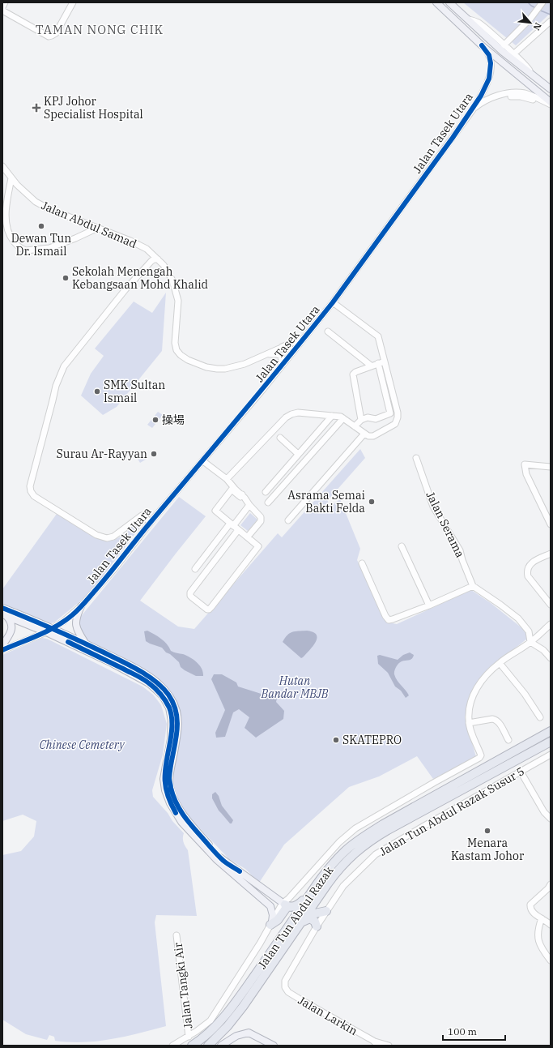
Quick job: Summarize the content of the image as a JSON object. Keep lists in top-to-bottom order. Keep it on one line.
{"streets":{"highway":["Jalan Tun Abdul Razak"],"street":["Jalan Tasek Utara","Jalan Abdul Samad","Jalan Serama","Jalan Tun Abdul Razak Susur 5","Jalan Tangki Air","Jalan Larkin"]},"crossings":[["Jalan Tasek Utara","Jalan Abdul Samad"],["Jalan Tun Abdul Razak Susur 5","Jalan Larkin"]],"districts":["TAMAN NONG CHIK"],"parks":["Hutan Bandar MBJB","Chinese Cemetery"],"places":{"health":["KPJ Johor Specialist Hospital"],"other":["Dewan Tun Dr. Ismail","Sekolah Menengah Kebangsaan Mohd Khalid","SMK Sultan Ismail","操場","Surau Ar-Rayyan","Asrama Semai Bakti Felda","SKATEPRO","Menara Kastam Johor"]},"scale_bar":"100 m","north":"bottom right"}
